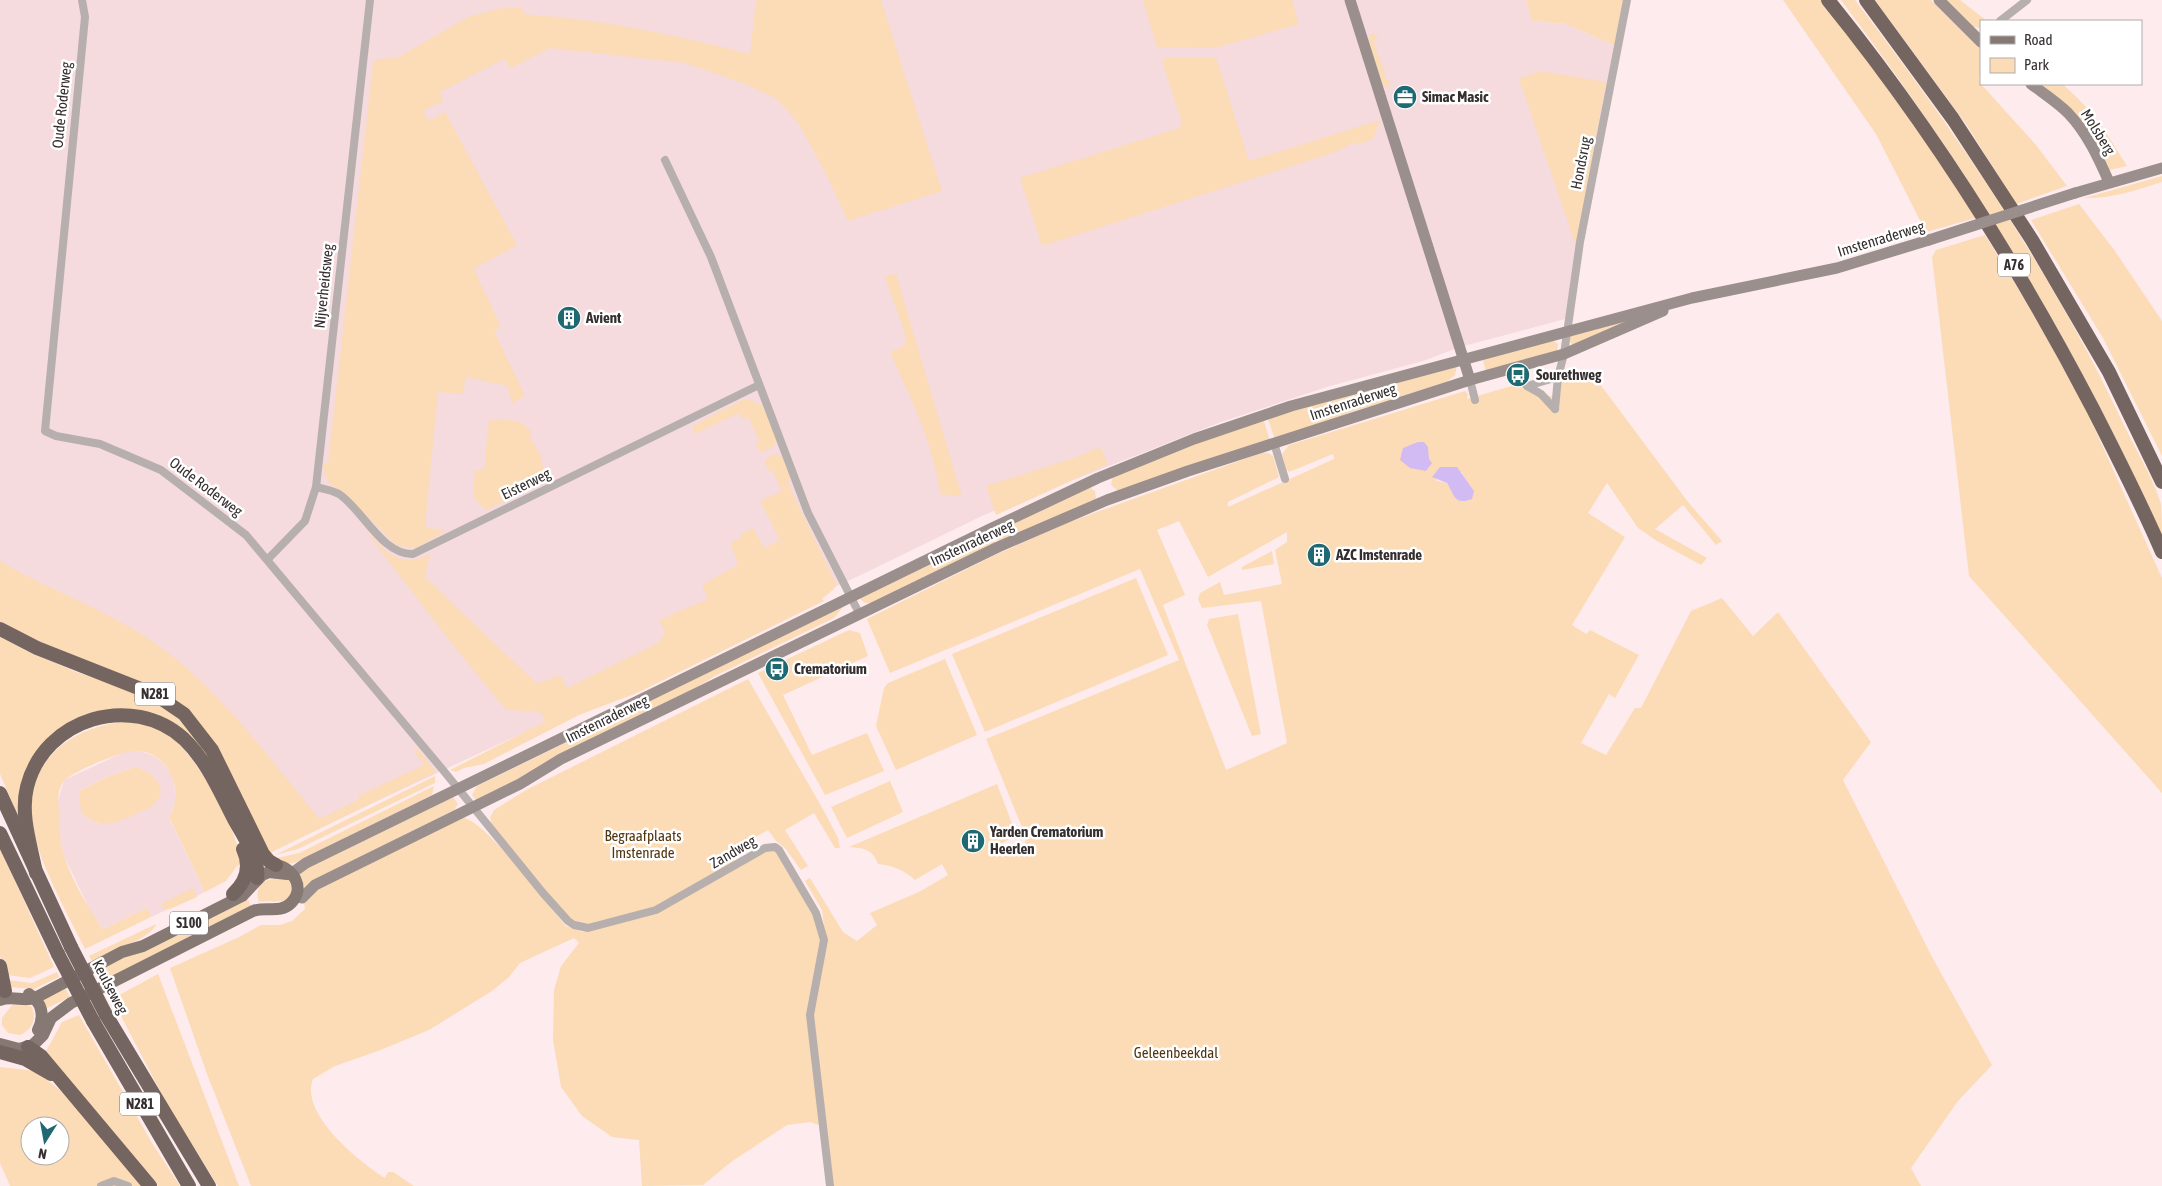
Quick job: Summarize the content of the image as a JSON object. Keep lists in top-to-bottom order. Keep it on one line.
{"streets":{"highway":["A76","N281","Keulseweg"],"main road":["S100"],"street":["Oude Roderweg","Molsberg","Hondsrug","Imstenraderweg","Nijverheidsweg","Eisterweg","Zandweg"]},"crossings":[["Oude Roderweg","Imstenraderweg"],["Oude Roderweg","Nijverheidsweg"],["Oude Roderweg","Zandweg"],["Molsberg","Imstenraderweg"],["Hondsrug","Imstenraderweg"],["Imstenraderweg","N281"],["Imstenraderweg","Zandweg"],["Imstenraderweg","S100"],["Nijverheidsweg","Eisterweg"],["N281","S100"],["N281","Keulseweg"]],"parks":["Begraafplaats Imstenrade","Geleenbeekdal"],"places":{"office":["Simac Masic"],"building":["Avient","AZC Imstenrade","Yarden Crematorium Heerlen"],"bus stop":["Sourethweg","Crematorium"]},"legend":["Road","Park"],"north":"bottom"}
